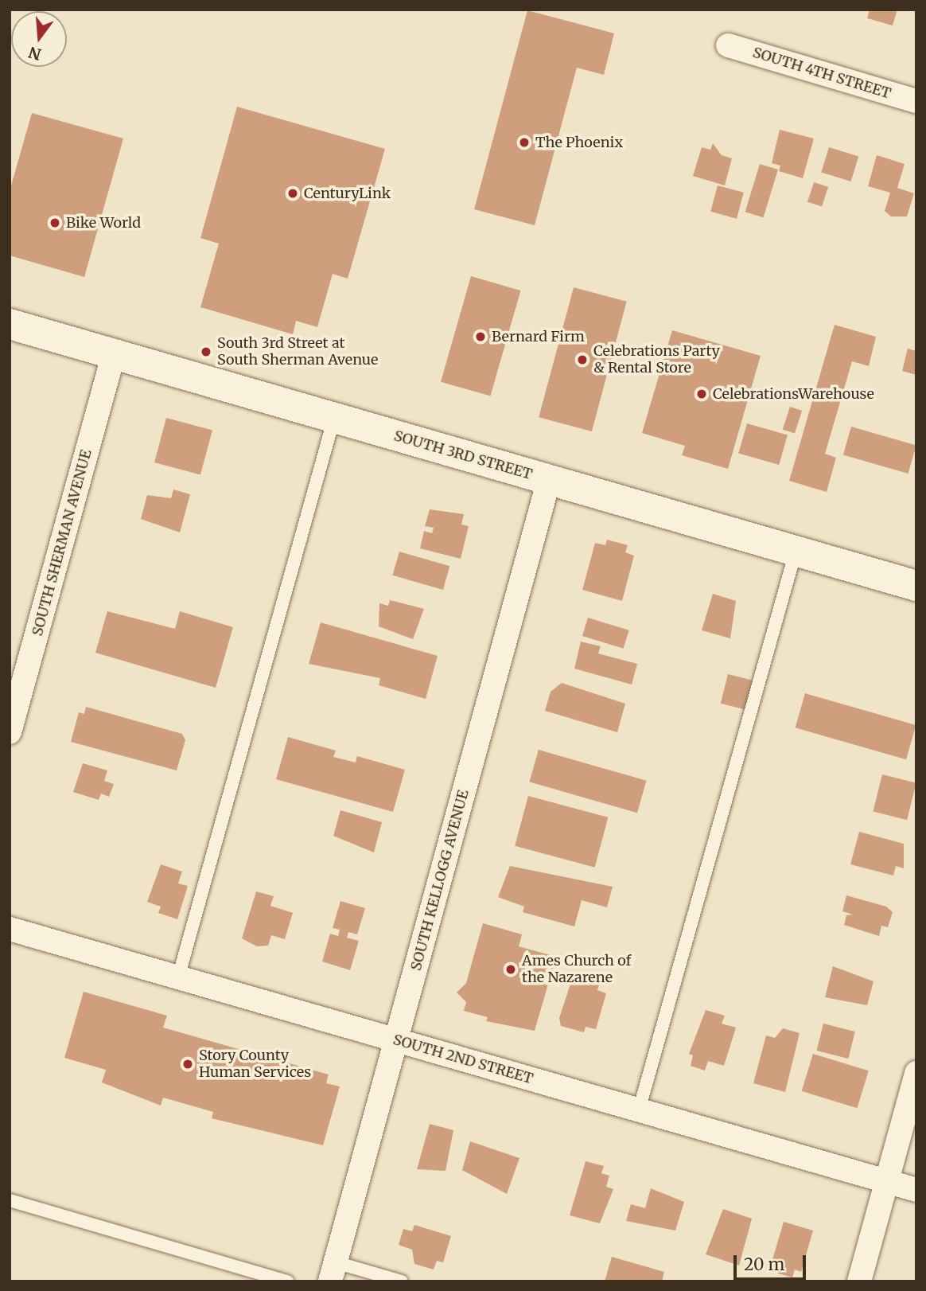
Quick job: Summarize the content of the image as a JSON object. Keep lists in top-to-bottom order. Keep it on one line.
{"streets":{"main road":["SOUTH 3RD STREET"],"street":["SOUTH 4TH STREET","SOUTH SHERMAN AVENUE","SOUTH KELLOGG AVENUE","SOUTH 2ND STREET"]},"crossings":[["SOUTH 3RD STREET","SOUTH SHERMAN AVENUE"],["SOUTH 3RD STREET","SOUTH KELLOGG AVENUE"],["SOUTH KELLOGG AVENUE","SOUTH 2ND STREET"]],"places":["The Phoenix","CenturyLink","Bike World","Bernard Firm","South 3rd Street at South Sherman Avenue","Celebrations Party & Rental Store","CelebrationsWarehouse","Ames Church of the Nazarene","Story County Human Services"],"scale_bar":"20 m","north":"bottom"}
